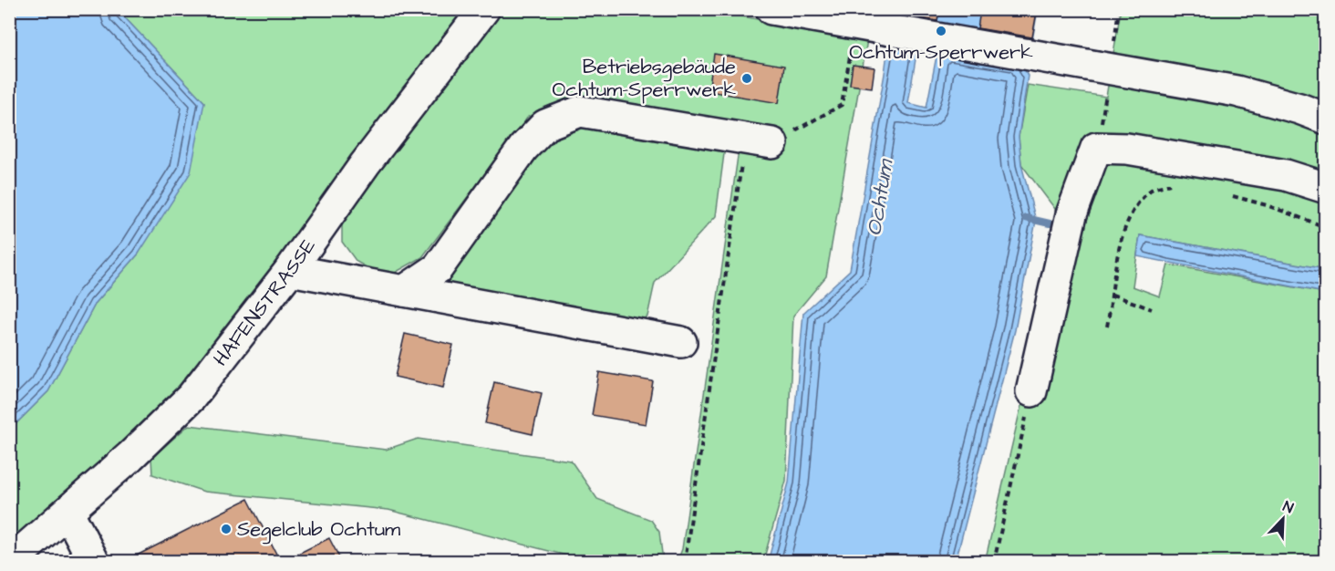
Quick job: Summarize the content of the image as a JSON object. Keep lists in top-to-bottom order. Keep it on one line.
{"streets":{"street":["HAFENSTRASSE"]},"water":["Ochtum"],"places":["Ochtum-Sperrwerk","Betriebsgebäude Ochtum-Sperrwerk","Segelclub Ochtum"],"north":"top right"}
